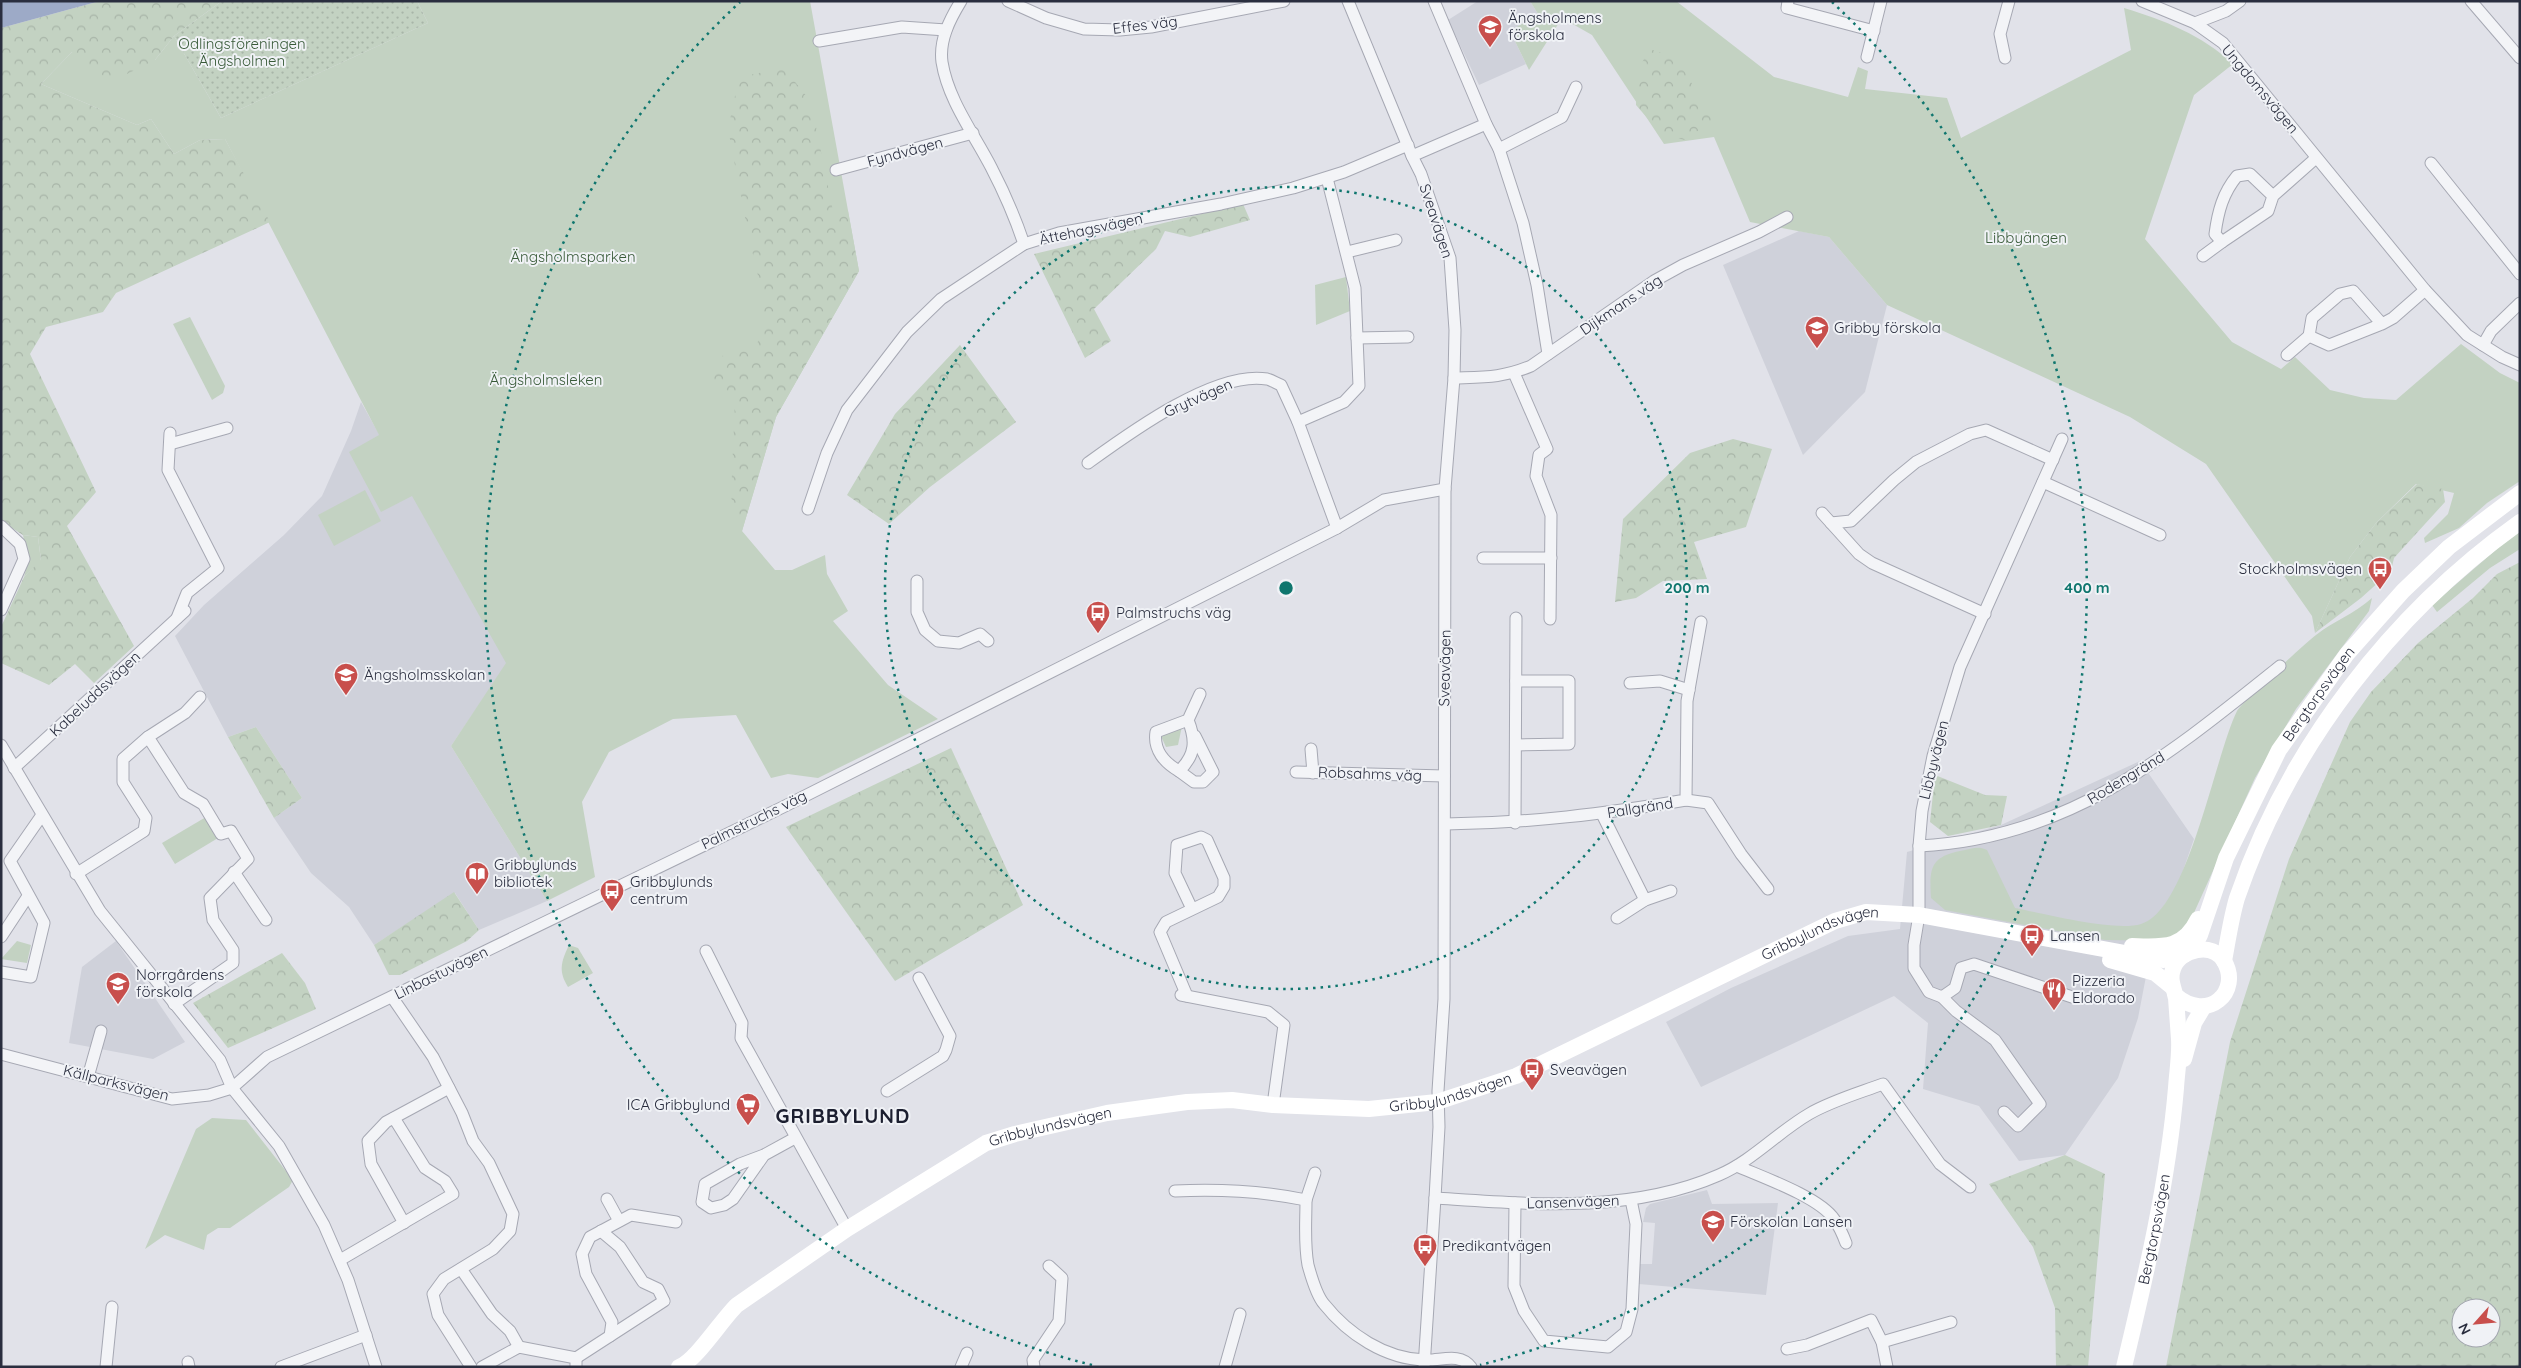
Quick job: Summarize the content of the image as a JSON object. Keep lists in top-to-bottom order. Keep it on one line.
{"streets":{"street":["Effes väg","Ungdomsvägen","Fyndvägen","Sveavägen","Ättehagsvägen","Dijkmans väg","Grytvägen","Kabeluddsvägen","Bergtorpsvägen","Libbyvägen","Robsahms väg","Rodengränd","Pallgränd","Palmstruchs väg","Gribbylundsvägen","Linbastuvägen","Källparksvägen","Lansenvägen"]},"crossings":[["Sveavägen","Ättehagsvägen"],["Sveavägen","Dijkmans väg"],["Sveavägen","Robsahms väg"],["Sveavägen","Pallgränd"],["Sveavägen","Palmstruchs väg"],["Sveavägen","Gribbylundsvägen"],["Sveavägen","Lansenvägen"],["Grytvägen","Palmstruchs väg"],["Bergtorpsvägen","Gribbylundsvägen"],["Libbyvägen","Rodengränd"],["Libbyvägen","Gribbylundsvägen"],["Palmstruchs väg","Linbastuvägen"],["Linbastuvägen","Källparksvägen"]],"districts":["GRIBBYLUND"],"parks":["Odlingsföreningen Ängsholmen","Libbyängen","Ängsholmsparken","Ängsholmsleken"],"places":{"school or university":["Ängsholmens förskola","Gribby förskola","Ängsholmsskolan","Norrgårdens förskola","Förskolan Lansen"],"bus stop":["Stockholmsvägen","Palmstruchs väg","Gribbylunds centrum","Lansen","Sveavägen","Predikantvägen"],"library":["Gribbylunds bibliotek"],"restaurant":["Pizzeria Eldorado"],"supermarket":["ICA Gribbylund"]},"north":"bottom left","rings":["200 m","400 m"]}
